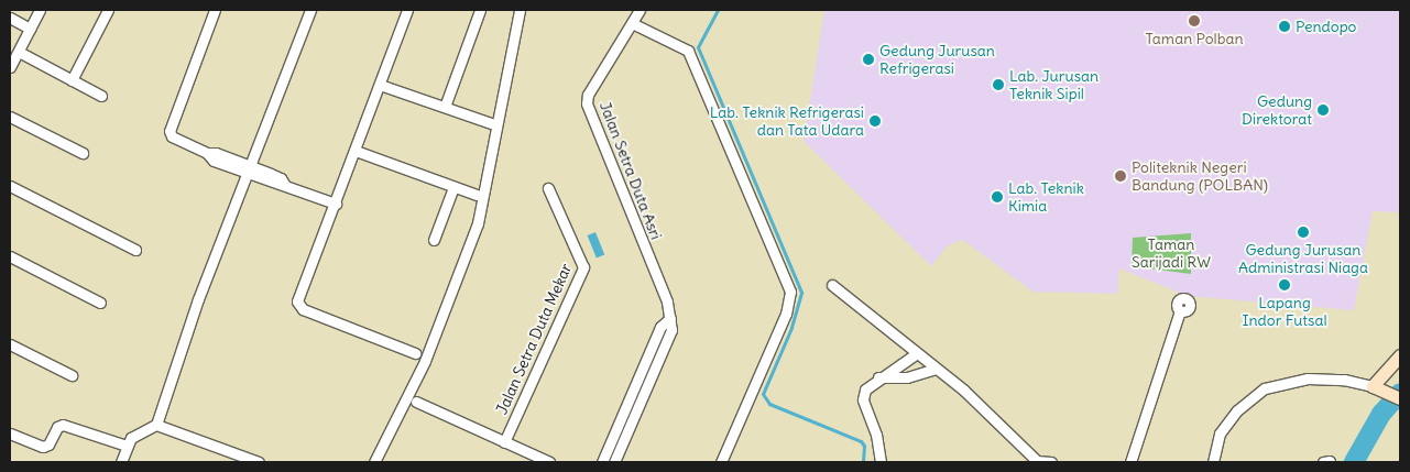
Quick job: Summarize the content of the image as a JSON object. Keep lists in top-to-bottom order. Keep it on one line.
{"streets":{"street":["Jalan Setra Duta Asri","Jalan Setra Duta Mekar"]},"parks":["Taman Sarijadi RW"],"places":["Taman Polban","Pendopo","Gedung Jurusan Refrigerasi","Lab. Jurusan Teknik Sipil","Gedung Direktorat","Lab. Teknik Refrigerasi dan Tata Udara","Politeknik Negeri Bandung (POLBAN)","Lab. Teknik Kimia","Gedung Jurusan Administrasi Niaga","Lapang Indor Futsal"]}
